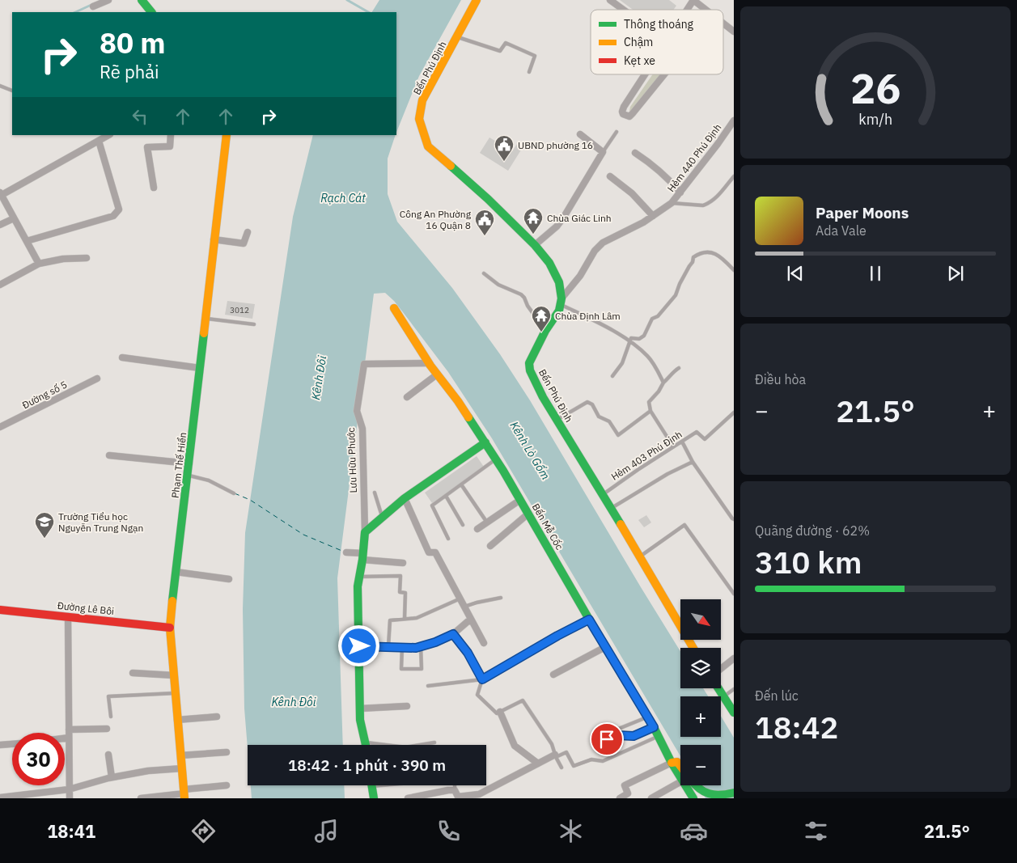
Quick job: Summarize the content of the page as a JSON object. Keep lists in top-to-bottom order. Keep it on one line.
{"streets":{"street":["Bến Phú Định","Hẻm 440 Phú Định","Đường số 5","Lưu Hữu Phước","Phạm Thế Hiển","Bến Mễ Cốc","Đường Lê Bôi"],"lane":["Hẻm 403 Phú Định"]},"crossings":[["Bến Phú Định","Hẻm 440 Phú Định"],["Bến Phú Định","Hẻm 403 Phú Định"],["Lưu Hữu Phước","Bến Mễ Cốc"],["Phạm Thế Hiển","Đường Lê Bôi"]],"water":["Rạch Cát","Kênh Đôi","Kênh Lò Gốm"],"places":{"public building":["UBND phường 16","Công An Phường 16 Quận 8"],"temple":["Chùa Giác Linh","Chùa Định Lâm"],"school or university":["Trường Tiểu học Nguyễn Trung Ngạn"]},"house_numbers":["3012"],"legend":["Thông thoáng","Chậm","Kẹt xe"],"north":"bottom right","page":{"turn":["80 m","Rẽ phải"],"song":["Paper Moons","Ada Vale"],"tile":["Điều hòa",["Quãng đường · 62%","310 km"],["Đến lúc","18:42"]],"heat":["−","21.5°","+"],"map_buttons":["+","−"],"limit":"30","trip":"18:42 · 1 phút · 390 m","tabs":["18:41","21.5°"],"gauge":["26","km/h"]}}
